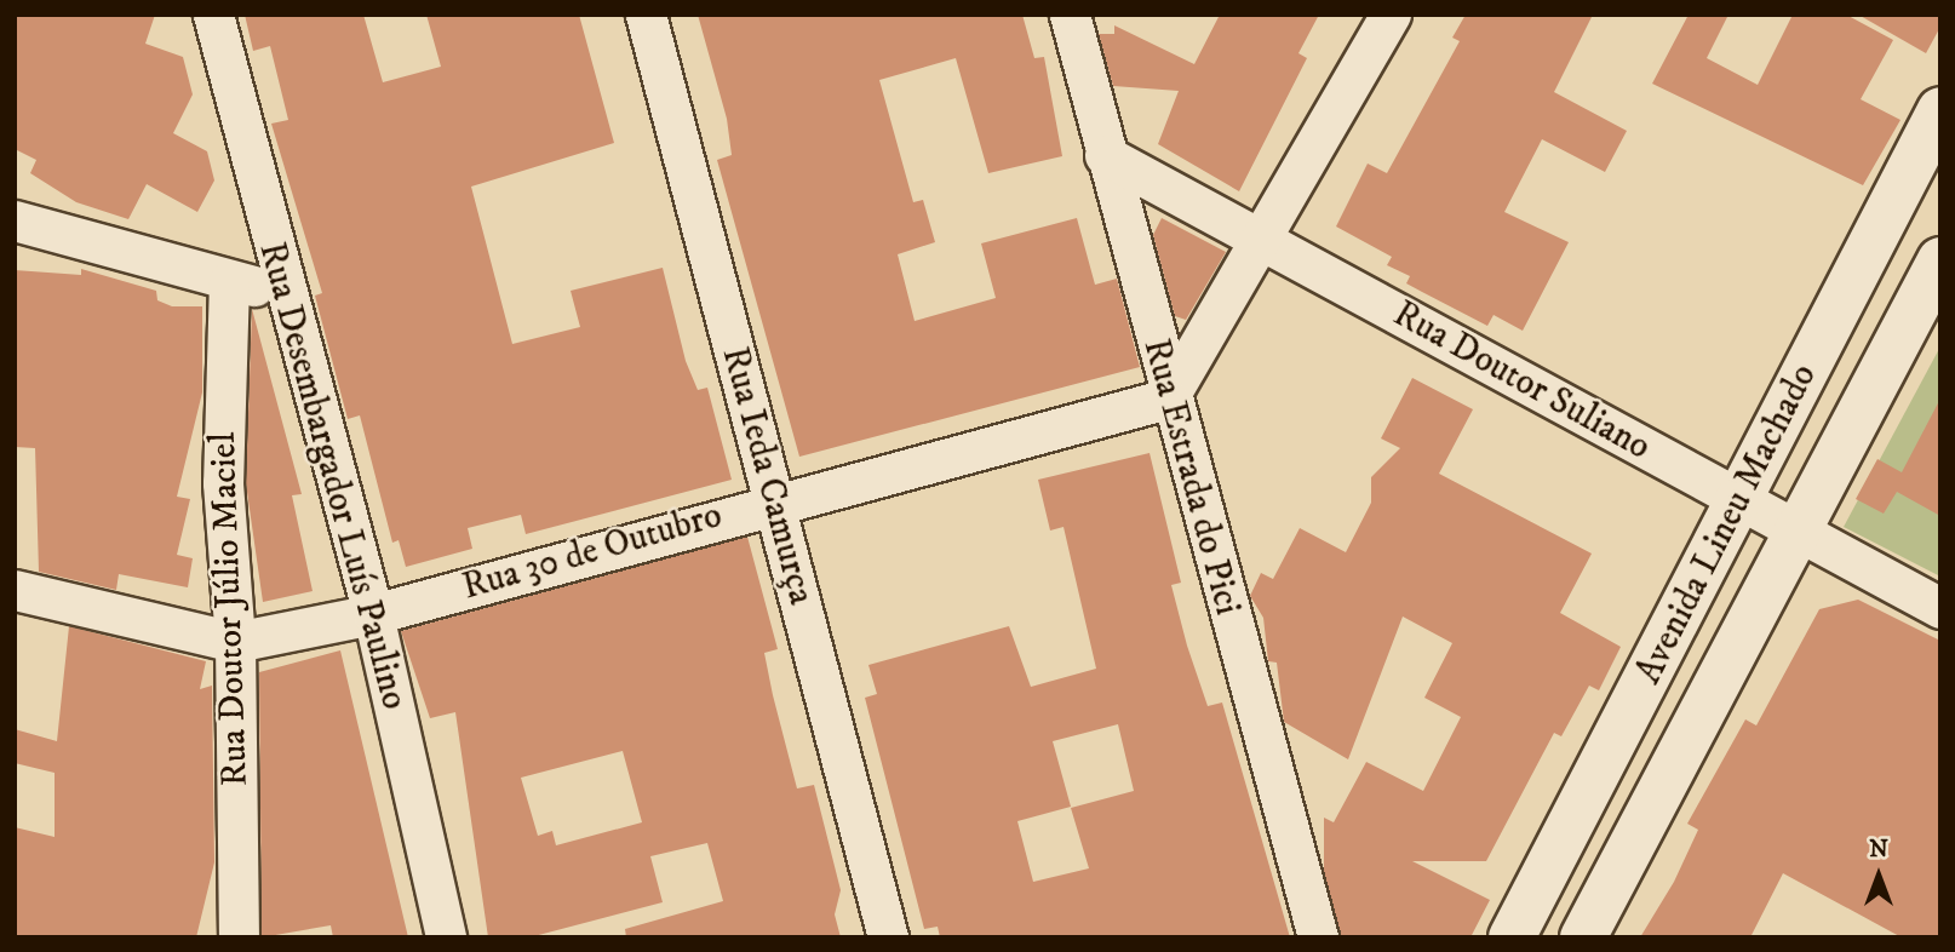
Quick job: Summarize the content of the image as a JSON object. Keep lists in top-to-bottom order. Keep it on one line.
{"streets":{"street":["Rua Doutor Suliano","Rua Desembargador Luís Paulino","Rua Ieda Camurça","Rua Estrada do Pici","Avenida Lineu Machado","Rua 30 de Outubro","Rua Doutor Júlio Maciel"]},"crossings":[["Rua Doutor Suliano","Rua Estrada do Pici"],["Rua Doutor Suliano","Avenida Lineu Machado"],["Rua Desembargador Luís Paulino","Rua 30 de Outubro"],["Rua Ieda Camurça","Rua 30 de Outubro"],["Rua Estrada do Pici","Rua 30 de Outubro"],["Rua 30 de Outubro","Rua Doutor Júlio Maciel"]],"north":"top"}
